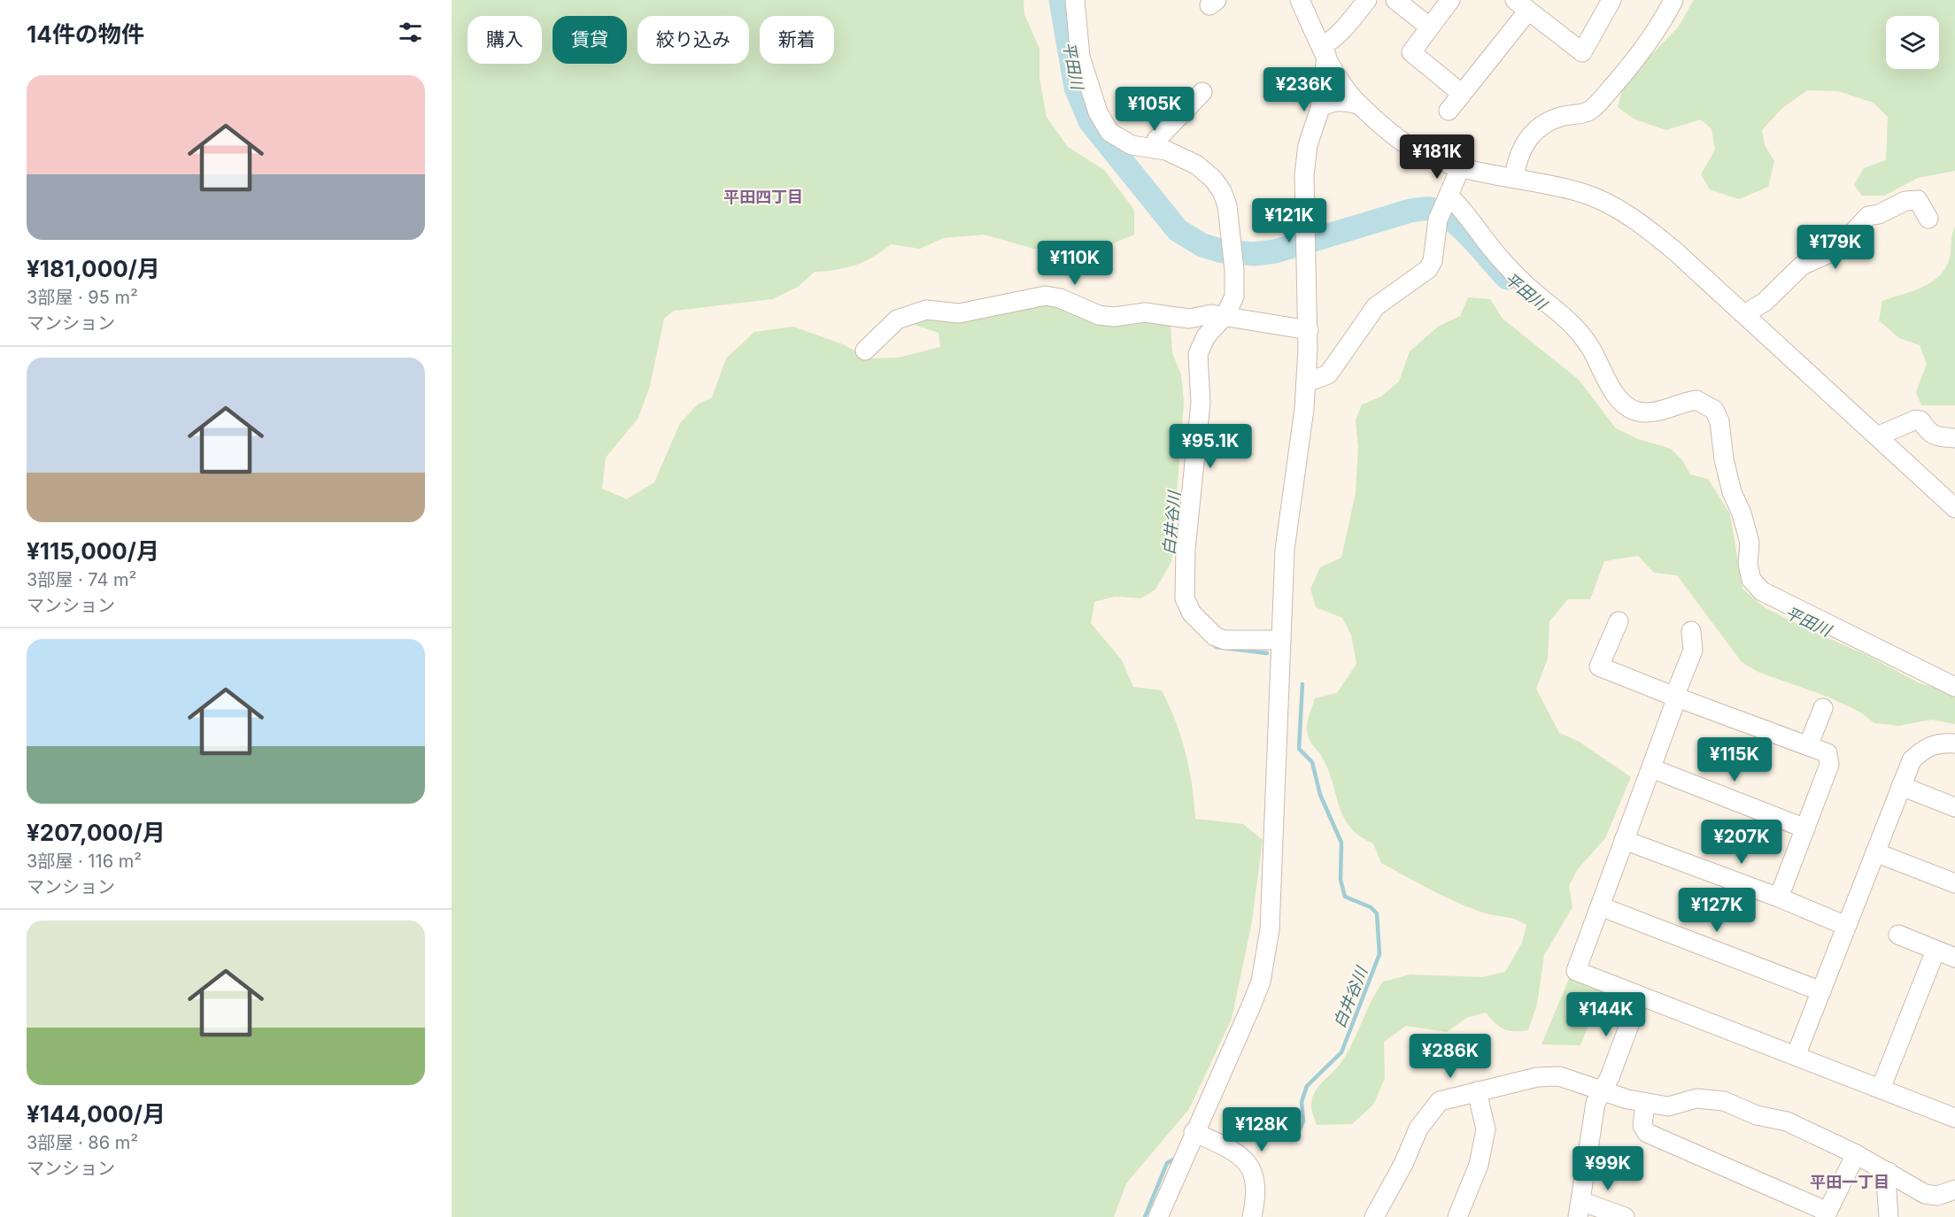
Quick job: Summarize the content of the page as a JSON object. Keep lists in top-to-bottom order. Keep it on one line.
{"districts":["平田四丁目","平田一丁目"],"water":["平田川","白井谷川"],"page":{"heading":"14件の物件","chip":["購入","賃貸","絞り込み","新着"],"list":[{"name":"¥181,000/月","note":"3部屋 · 95 m² · マンション"},{"name":"¥115,000/月","note":"3部屋 · 74 m² · マンション"},{"name":"¥207,000/月","note":"3部屋 · 116 m² · マンション"},{"name":"¥144,000/月","note":"3部屋 · 86 m² · マンション"}],"price":["¥236K","¥105K","¥181K","¥121K","¥179K","¥110K","¥95.1K","¥115K","¥207K","¥127K","¥144K","¥286K","¥128K","¥99K"]}}
